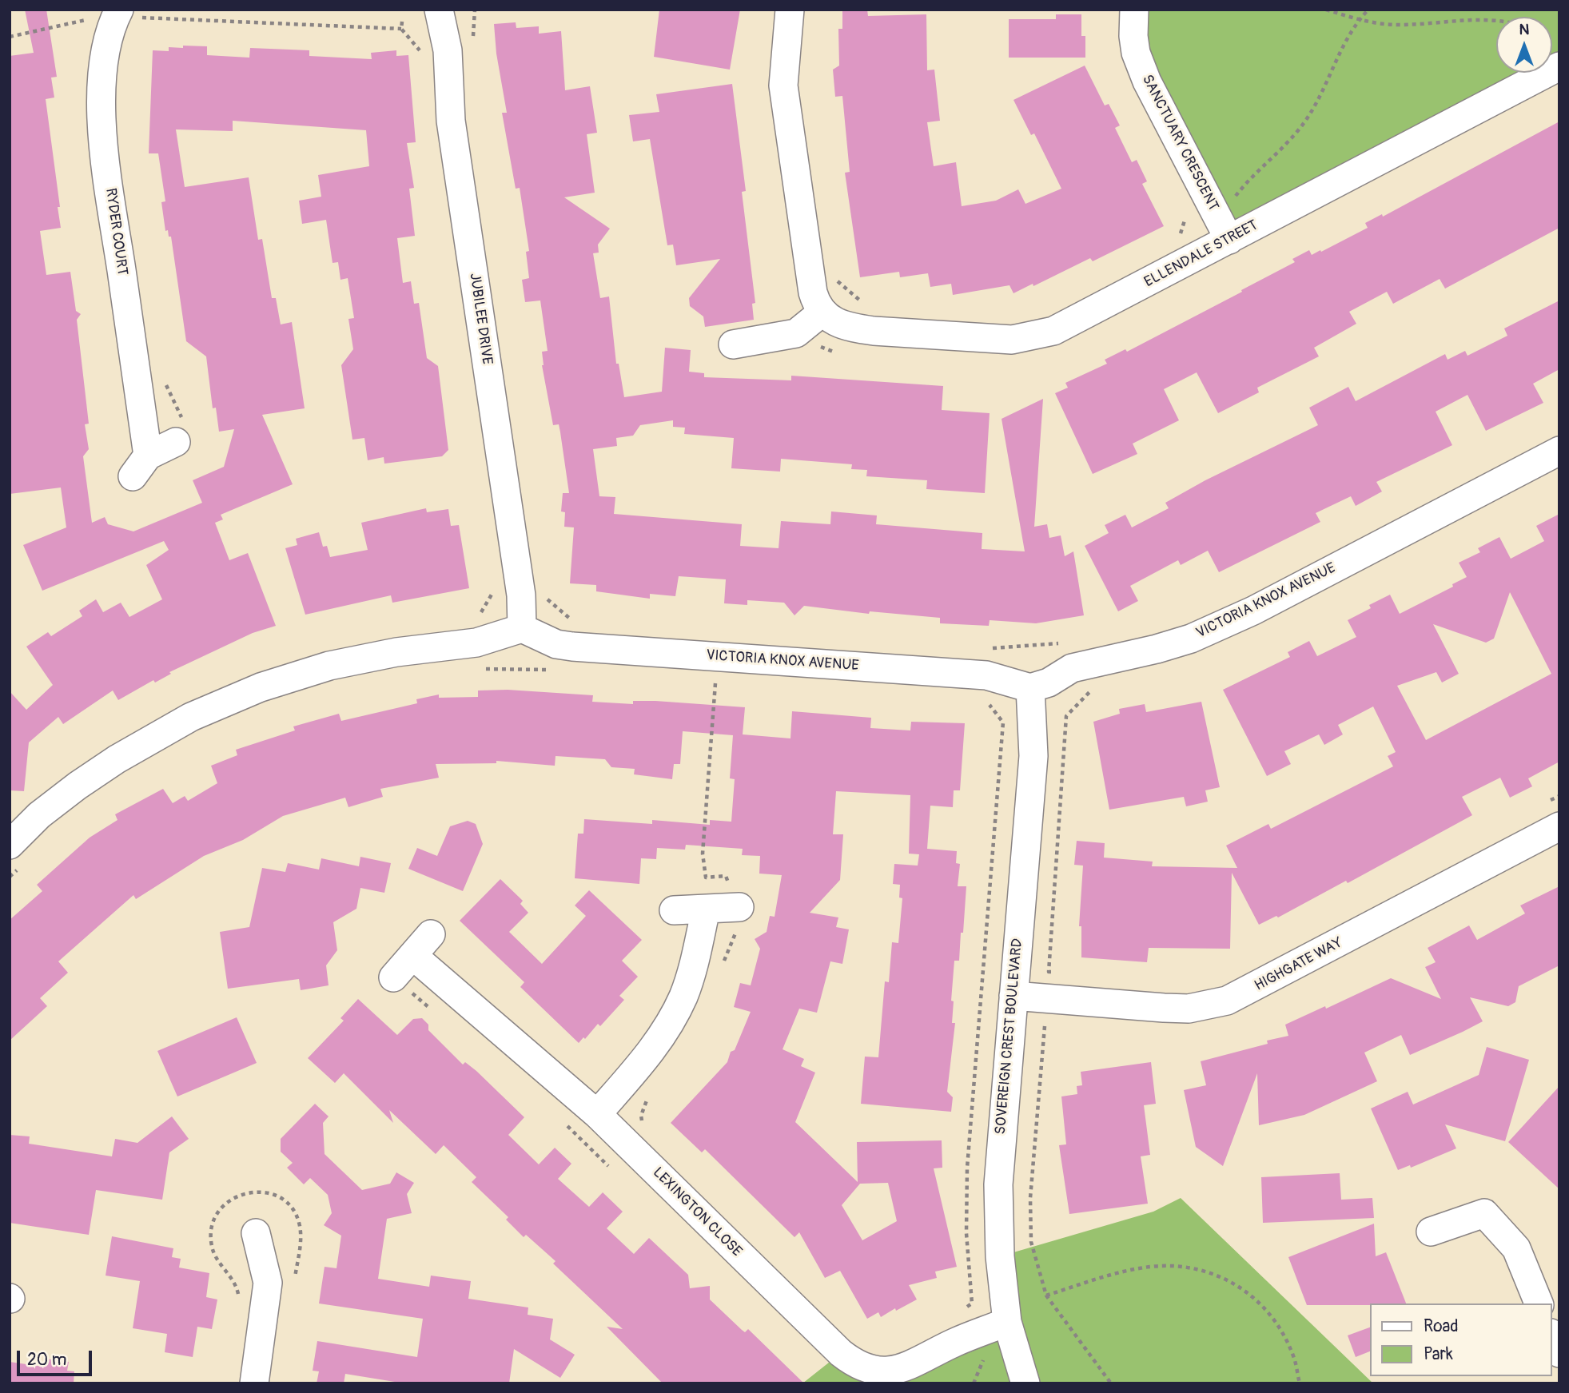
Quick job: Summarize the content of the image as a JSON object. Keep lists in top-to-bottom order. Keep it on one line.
{"streets":{"street":["SANCTUARY CRESCENT","RYDER COURT","ELLENDALE STREET","JUBILEE DRIVE","VICTORIA KNOX AVENUE","HIGHGATE WAY","SOVEREIGN CREST BOULEVARD","LEXINGTON CLOSE"]},"crossings":[["SANCTUARY CRESCENT","ELLENDALE STREET"],["JUBILEE DRIVE","VICTORIA KNOX AVENUE"],["VICTORIA KNOX AVENUE","SOVEREIGN CREST BOULEVARD"],["HIGHGATE WAY","SOVEREIGN CREST BOULEVARD"],["SOVEREIGN CREST BOULEVARD","LEXINGTON CLOSE"]],"legend":["Road","Park"],"scale_bar":"20 m","north":"top"}
